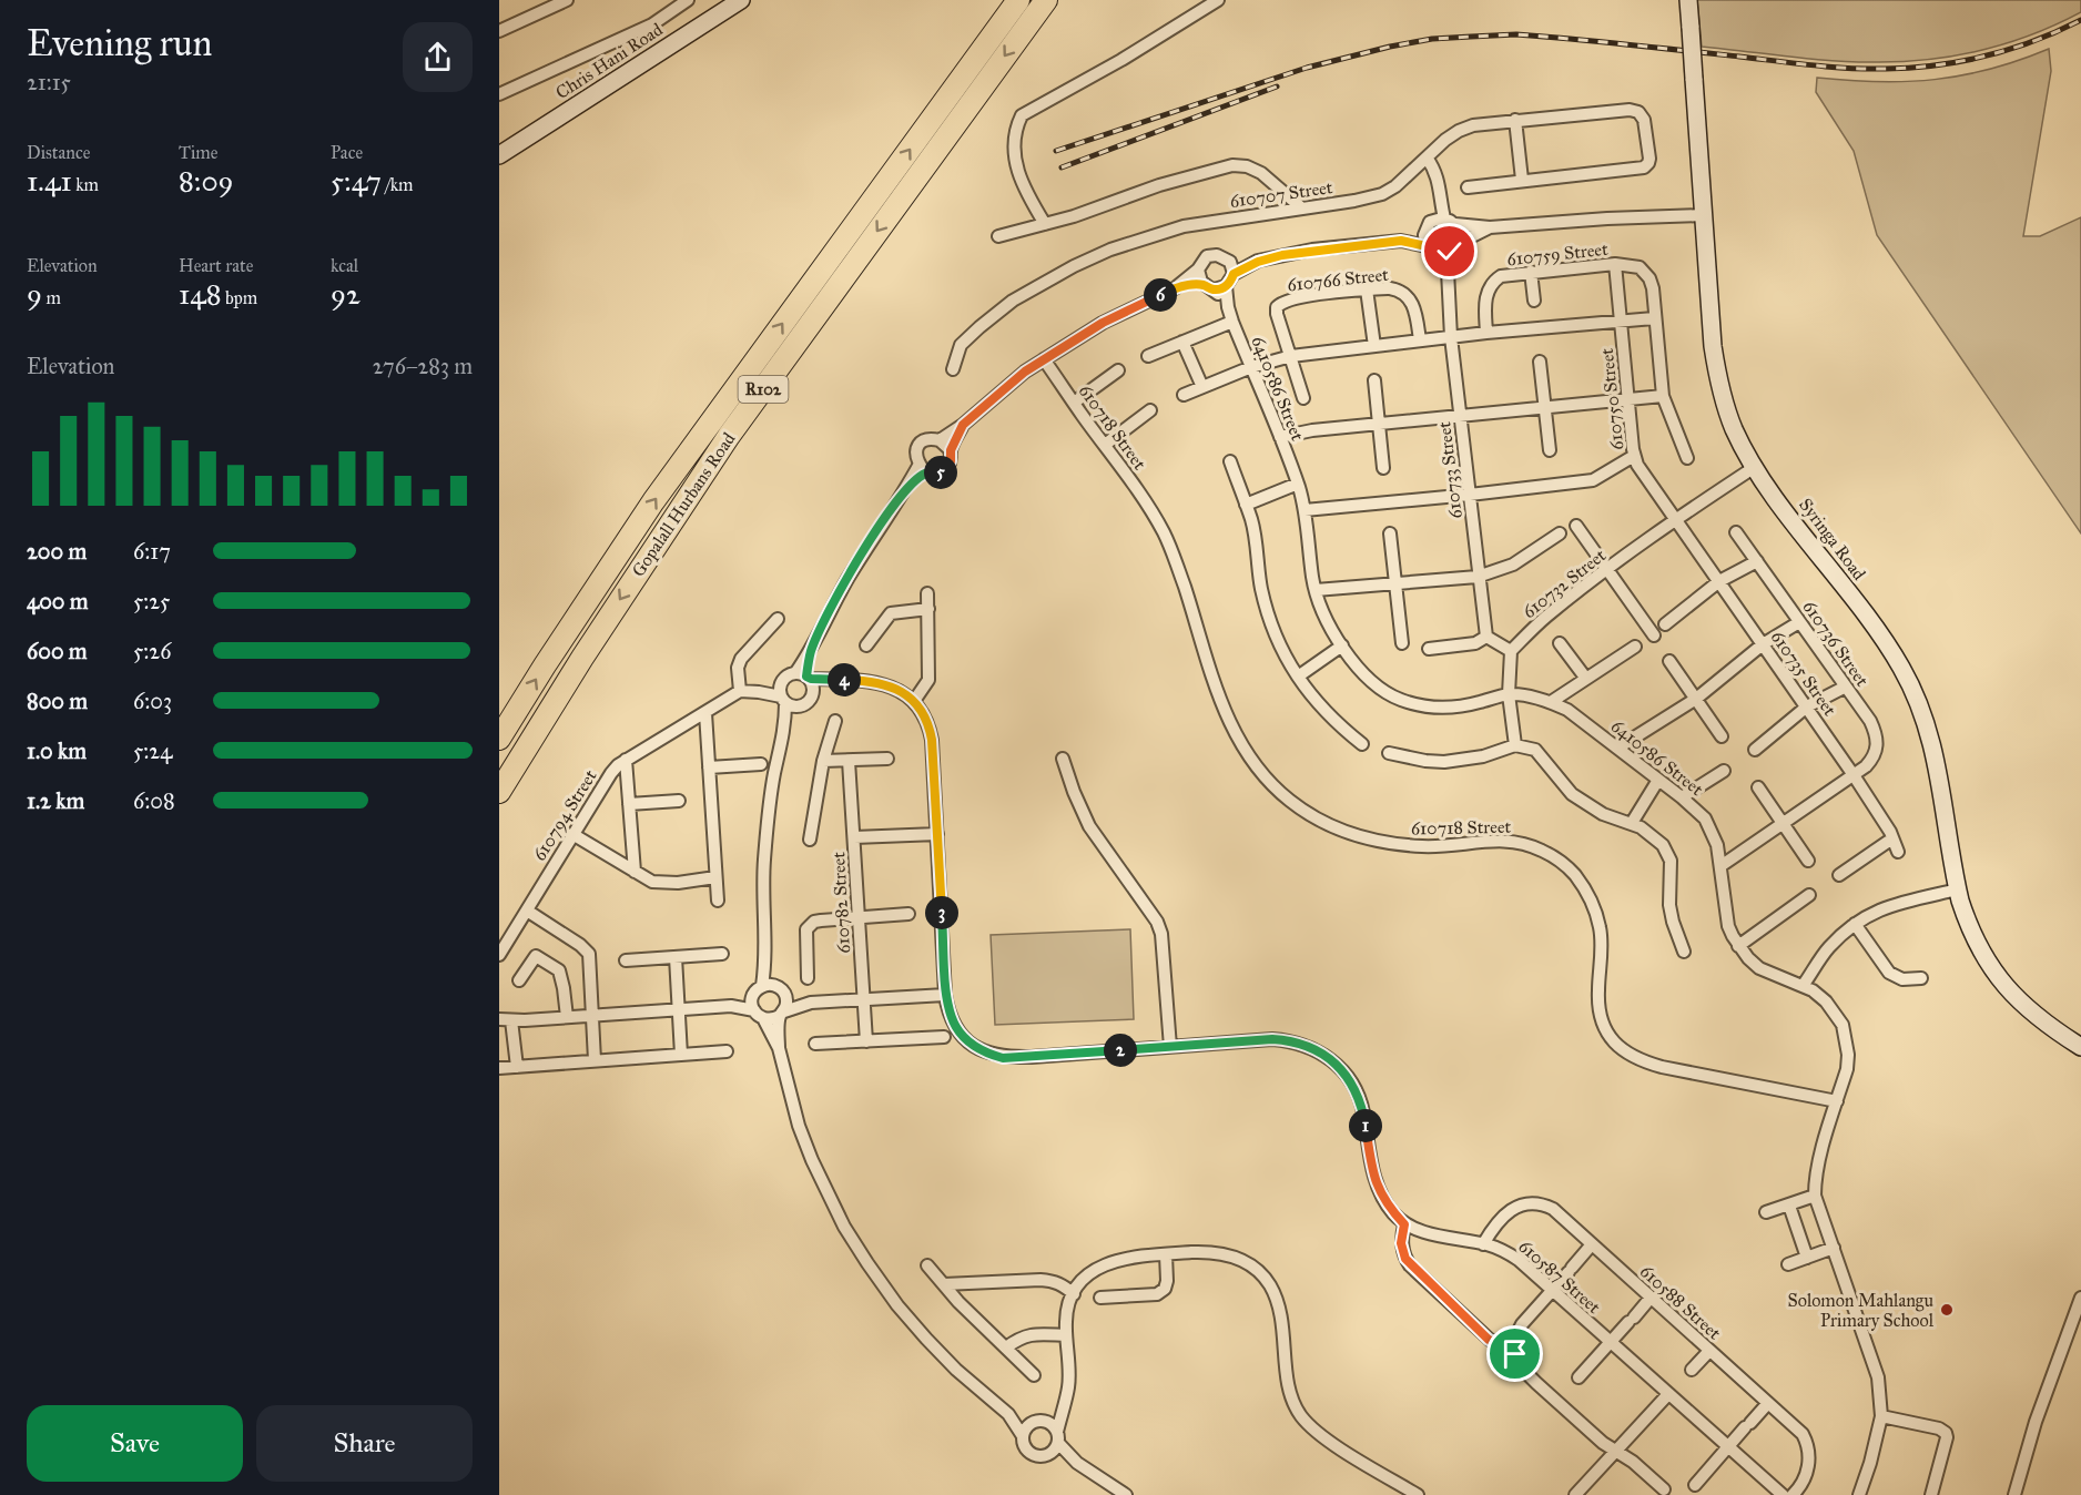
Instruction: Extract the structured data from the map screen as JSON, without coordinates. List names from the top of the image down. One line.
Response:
{"streets":{"highway":["R102","Gopalall Hurbans Road"],"street":["Chris Hani Road","610707 Street","610759 Street","610766 Street","6410586 Street","610750 Street","610718 Street","610733 Street","Syringa Road","610732 Street","610736 Street","610735 Street","610794 Street","610782 Street","610587 Street","610588 Street"]},"crossings":[["610759 Street","610750 Street"],["6410586 Street","610718 Street"],["610750 Street","610732 Street"],["610750 Street","610735 Street"],["Syringa Road","610732 Street"],["610732 Street","610735 Street"],["610736 Street","610735 Street"],["610587 Street","610588 Street"]],"places":["Solomon Mahlangu Primary School"],"page":{"heading":["Evening run","21:15"],"stats":[["Distance","1.41 km"],["Time","8:09"],["Pace","5:47 /km"],["Elevation","9 m"],["Heart rate","148 bpm"],["kcal","92"]],"pins":["6","5","4","3","2","1"],"chart":["Elevation","276–283 m"],"list":[{"name":"200 m","note":"6:17"},{"name":"400 m","note":"5:25"},{"name":"600 m","note":"5:26"},{"name":"800 m","note":"6:03"},{"name":"1.0 km","note":"5:24"},{"name":"1.2 km","note":"6:08"}],"buttons":["Save","Share"]}}
